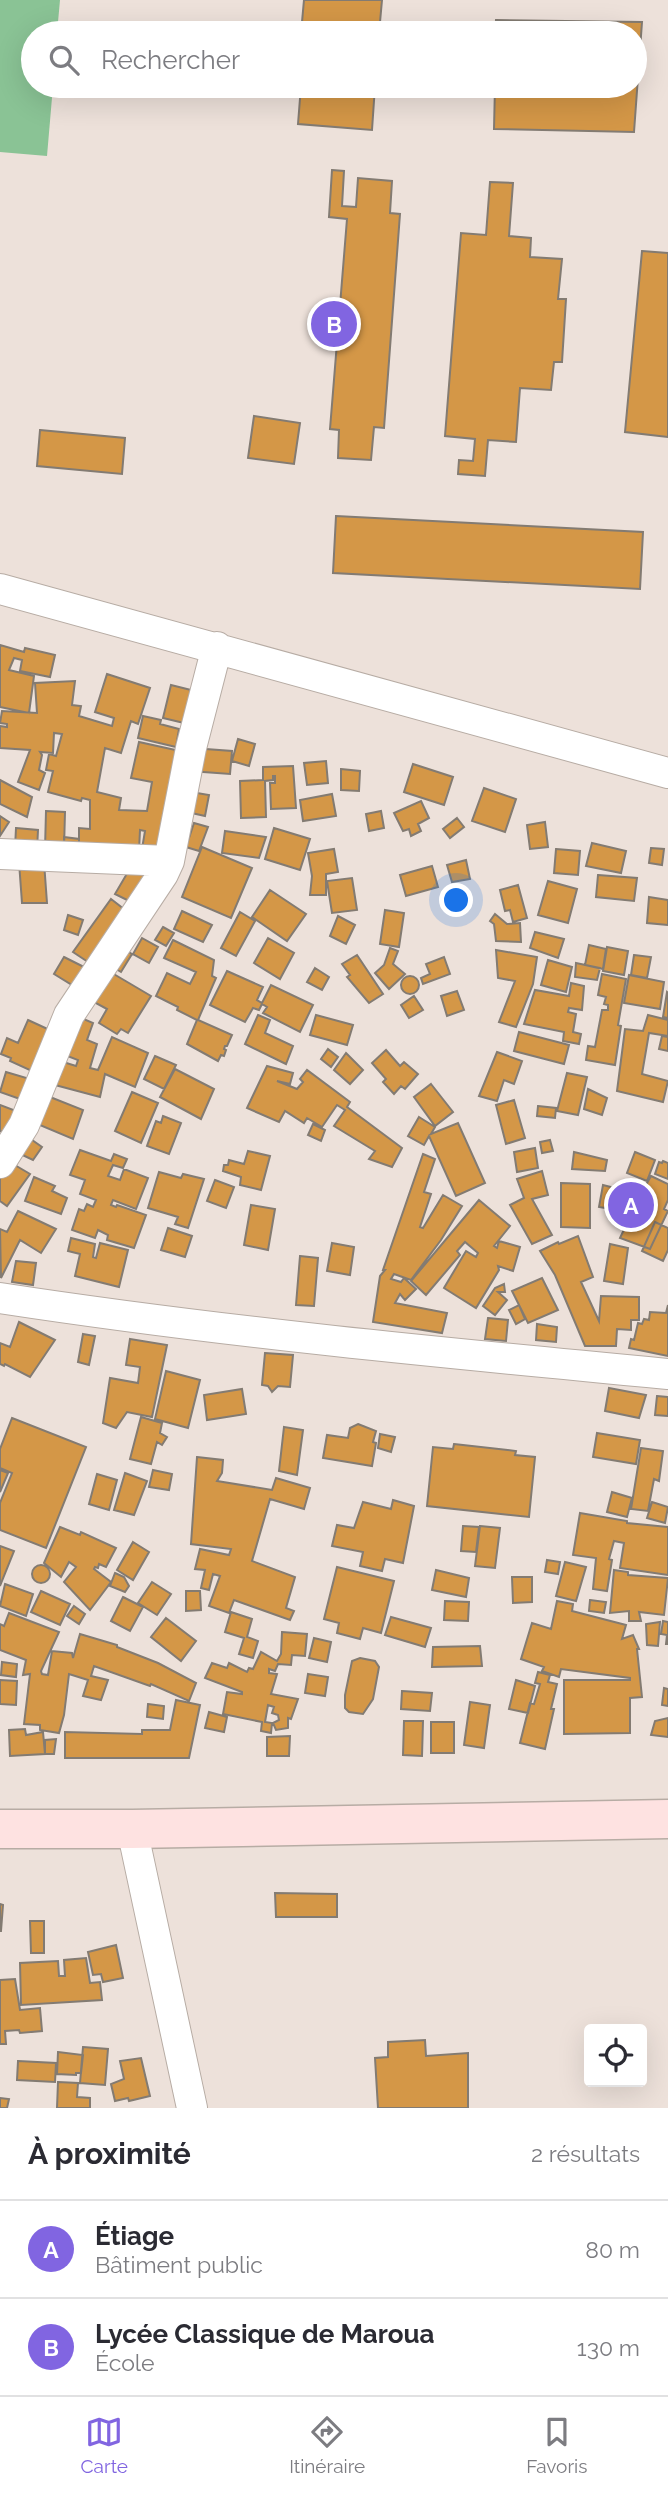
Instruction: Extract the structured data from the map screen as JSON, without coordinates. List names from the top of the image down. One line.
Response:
{"page":{"search":"Rechercher","pins":["B","A"],"heading":["À proximité","2 résultats"],"list":[{"mark":"A","name":"Étiage","note":"Bâtiment public","value":"80 m"},{"mark":"B","name":"Lycée Classique de Maroua","note":"École","value":"130 m"}],"nav":["Carte","Itinéraire","Favoris"]}}
